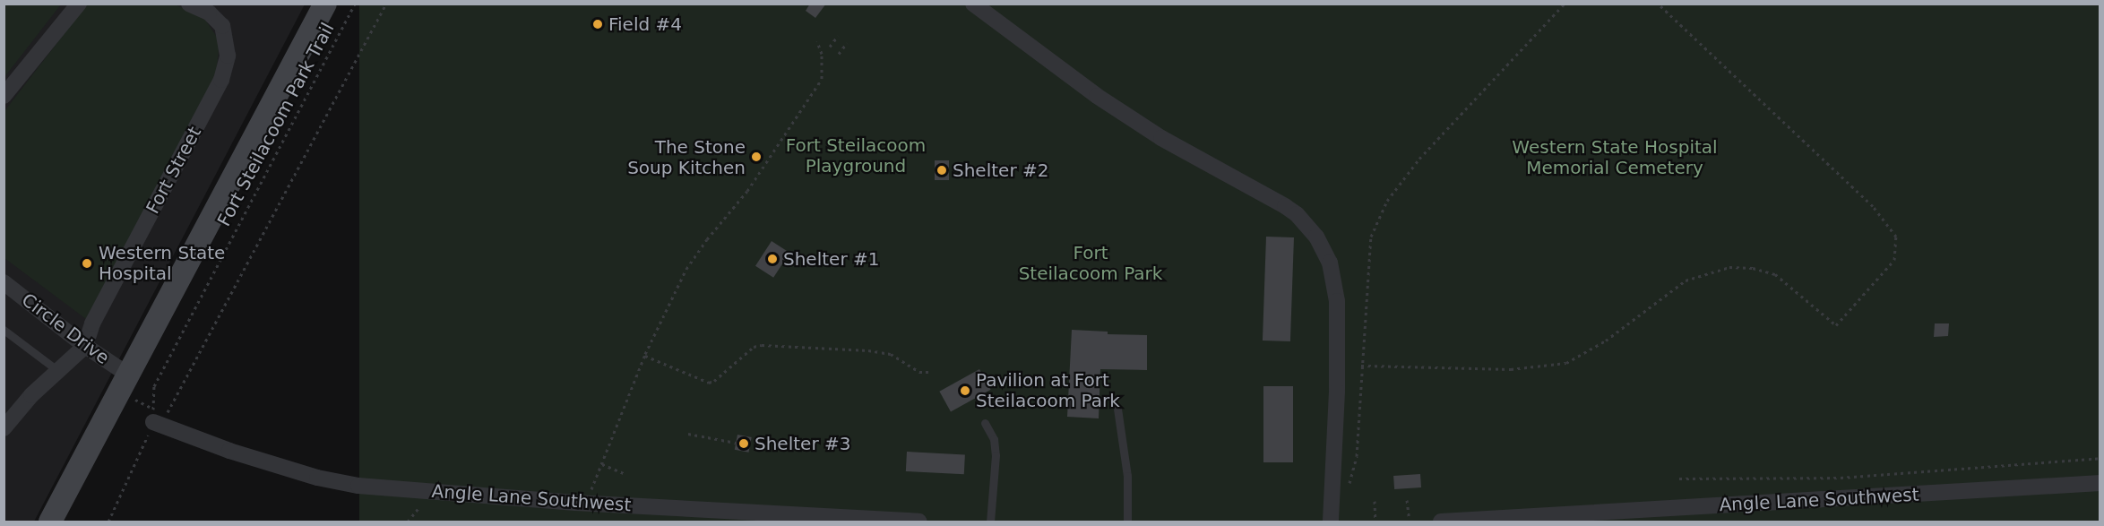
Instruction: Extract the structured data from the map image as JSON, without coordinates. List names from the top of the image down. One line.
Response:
{"streets":{"street":["Fort Street","Circle Drive","Angle Lane Southwest"],"path":["Fort Steilacoom Park Trail"]},"crossings":[["Fort Steilacoom Park Trail","Angle Lane Southwest"],["Fort Street","Circle Drive"]],"parks":["Fort Steilacoom Playground","Western State Hospital Memorial Cemetery","Fort Steilacoom Park"],"places":["Field #4","The Stone Soup Kitchen","Shelter #2","Shelter #1","Western State Hospital","Pavilion at Fort Steilacoom Park","Shelter #3"]}
